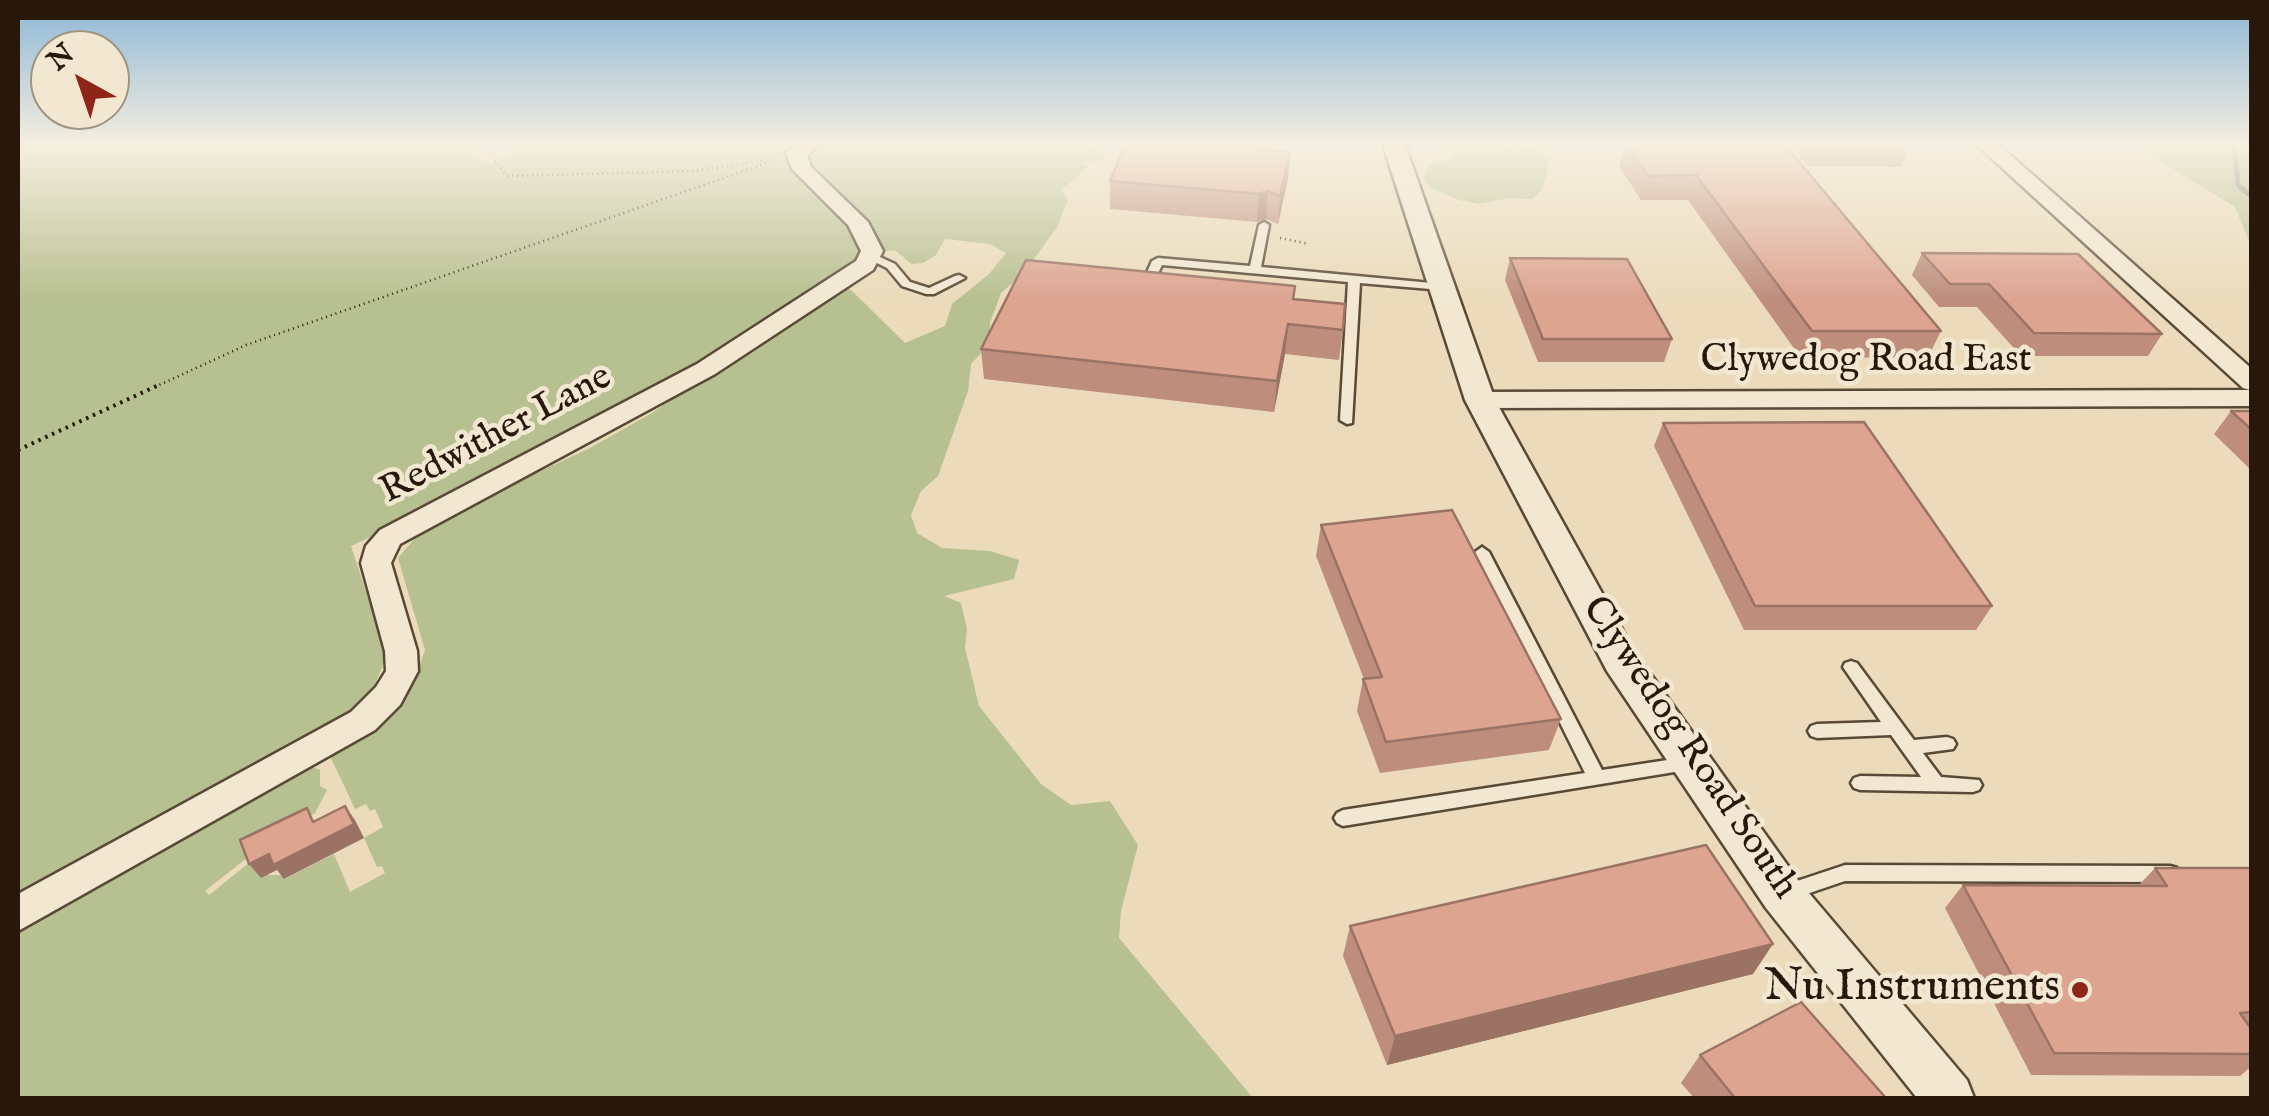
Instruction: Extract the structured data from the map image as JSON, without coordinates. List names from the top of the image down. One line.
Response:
{"streets":{"street":["Clywedog Road East","Redwither Lane","Clywedog Road South"]},"crossings":[["Clywedog Road East","Clywedog Road South"]],"places":["Nu Instruments"],"north":"top left"}
